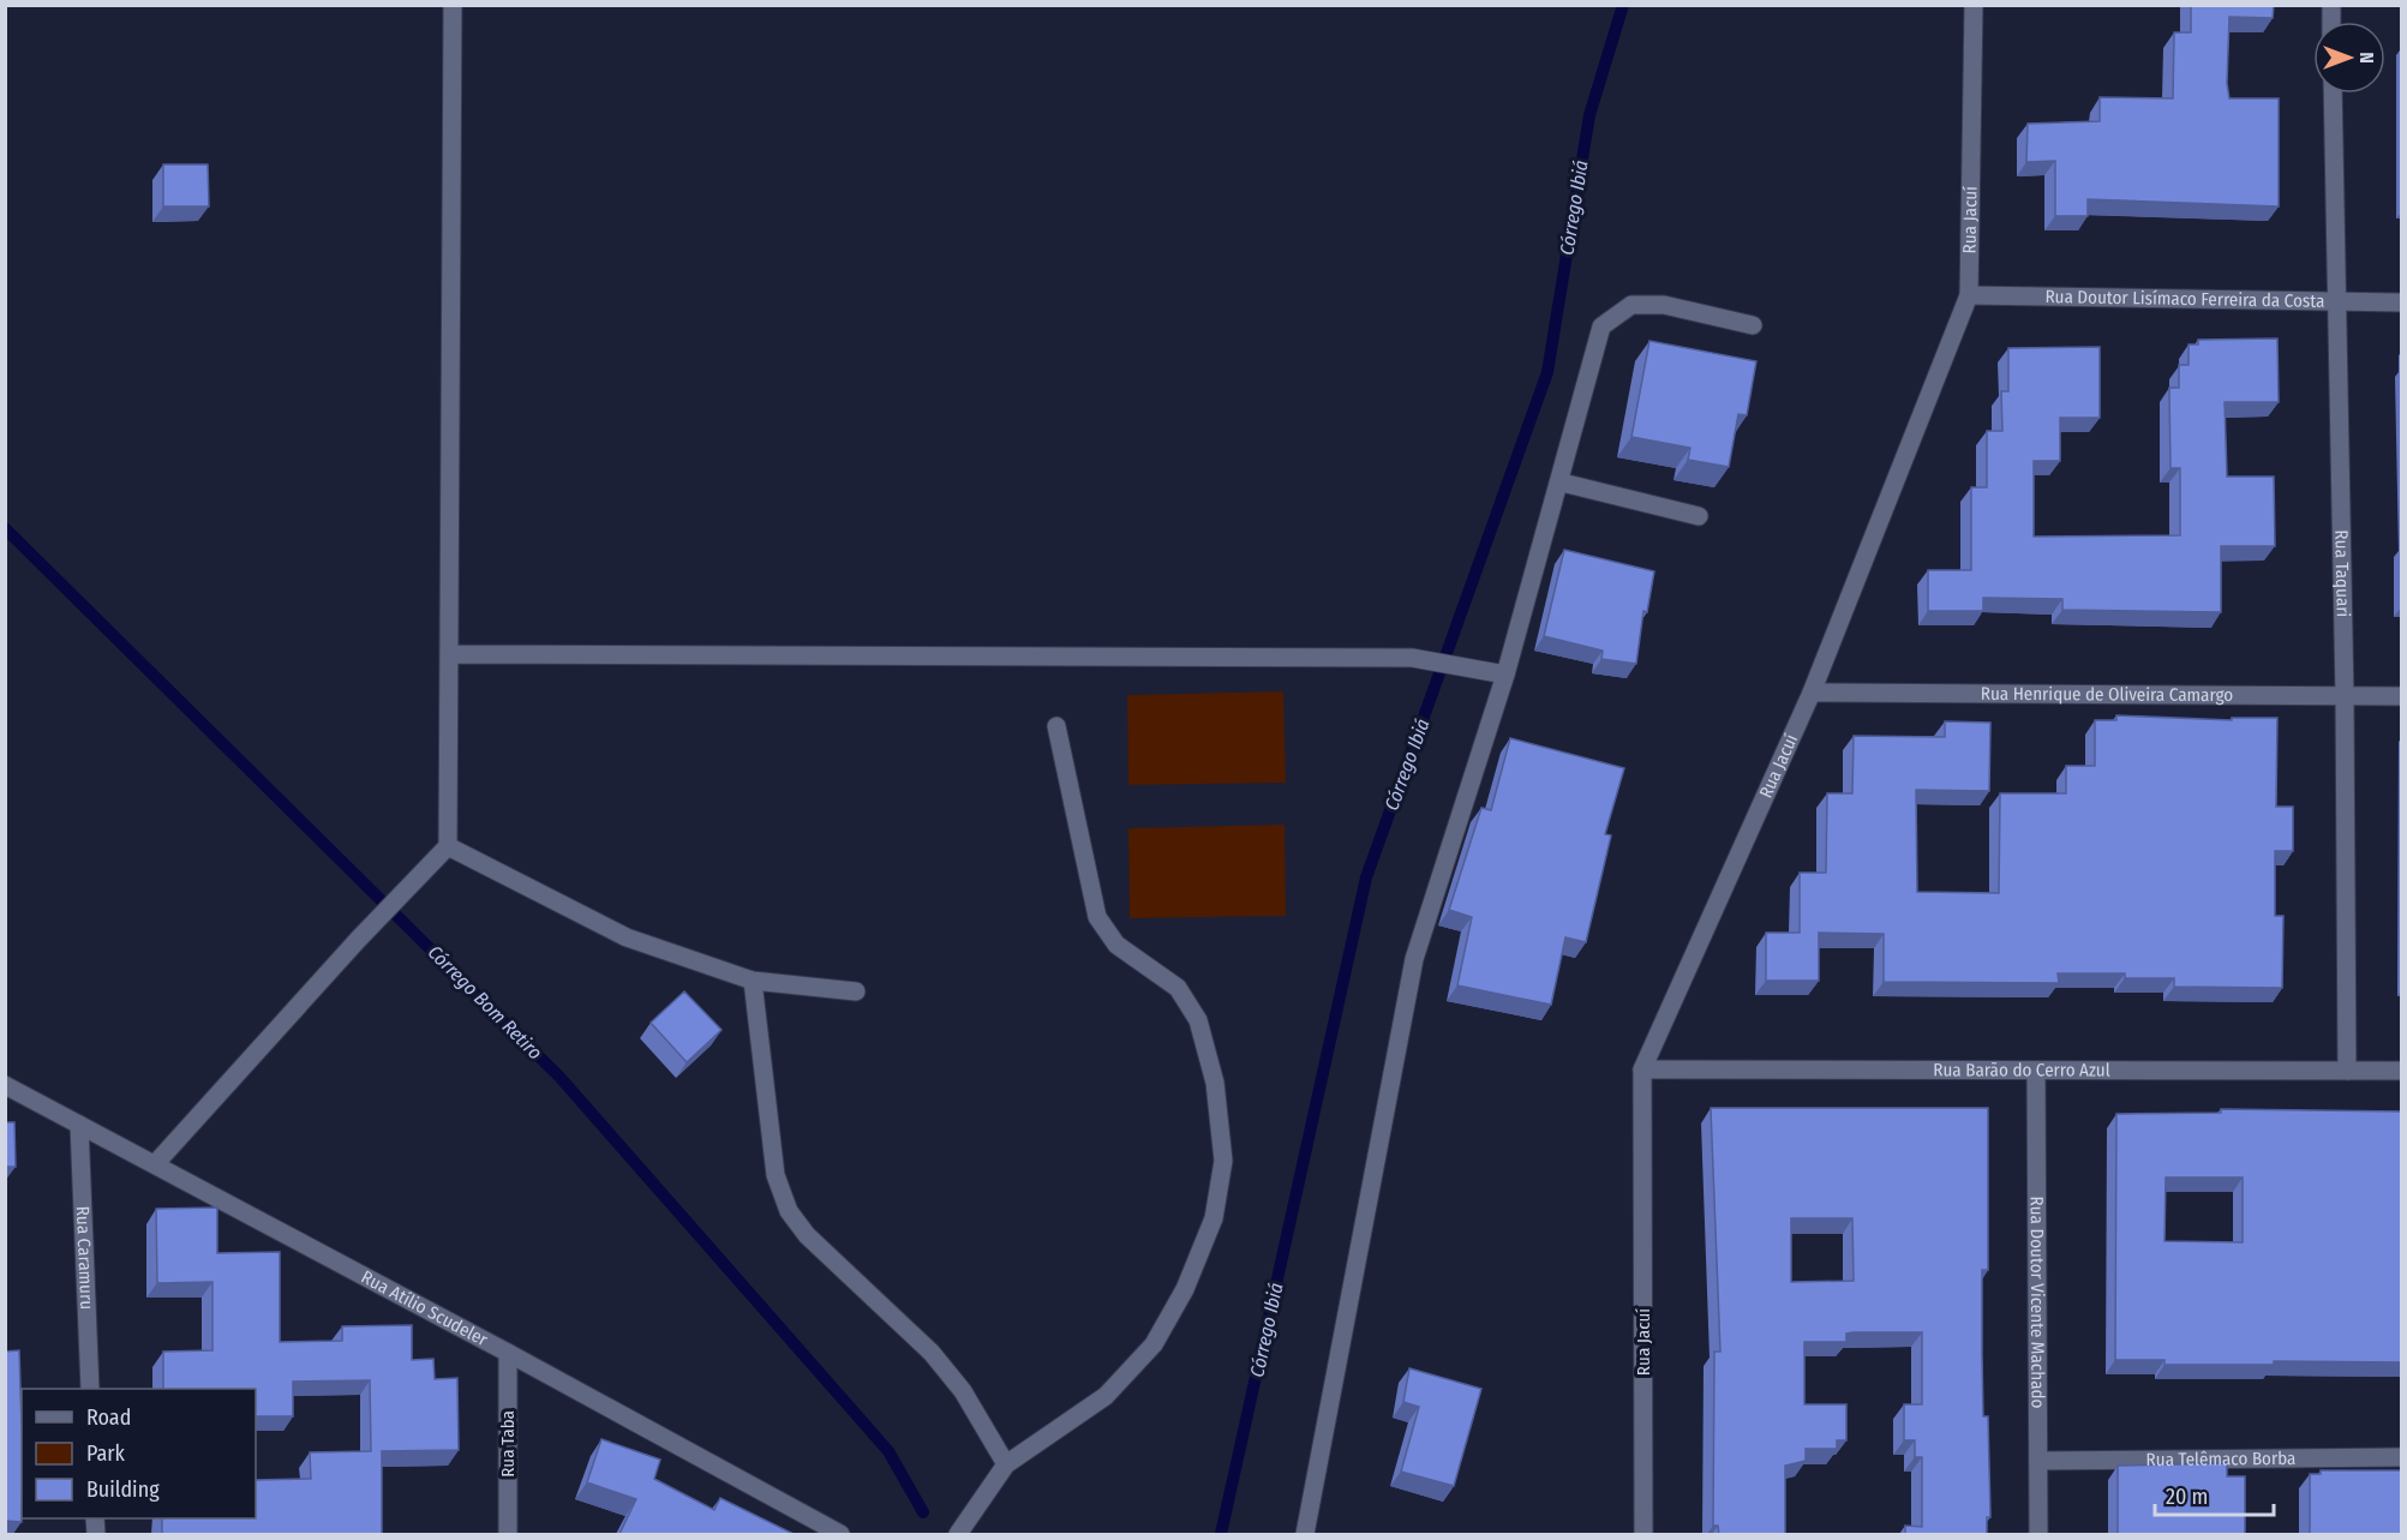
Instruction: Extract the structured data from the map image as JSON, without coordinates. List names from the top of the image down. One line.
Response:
{"streets":{"street":["Rua Jacuí","Rua Doutor Lisímaco Ferreira da Costa","Rua Taquari","Rua Henrique de Oliveira Camargo","Rua Barão do Cerro Azul","Rua Caramuru","Rua Doutor Vicente Machado","Rua Atílio Scudeler","Rua Taba","Rua Telêmaco Borba"]},"crossings":[["Rua Jacuí","Rua Doutor Lisímaco Ferreira da Costa"],["Rua Jacuí","Rua Henrique de Oliveira Camargo"],["Rua Jacuí","Rua Barão do Cerro Azul"],["Rua Doutor Lisímaco Ferreira da Costa","Rua Taquari"],["Rua Taquari","Rua Henrique de Oliveira Camargo"],["Rua Taquari","Rua Barão do Cerro Azul"],["Rua Barão do Cerro Azul","Rua Doutor Vicente Machado"],["Rua Caramuru","Rua Atílio Scudeler"],["Rua Doutor Vicente Machado","Rua Telêmaco Borba"],["Rua Atílio Scudeler","Rua Taba"]],"water":["Córrego Ibiá","Córrego Bom Retiro"],"legend":["Road","Park","Building"],"scale_bar":"20 m","north":"right"}
